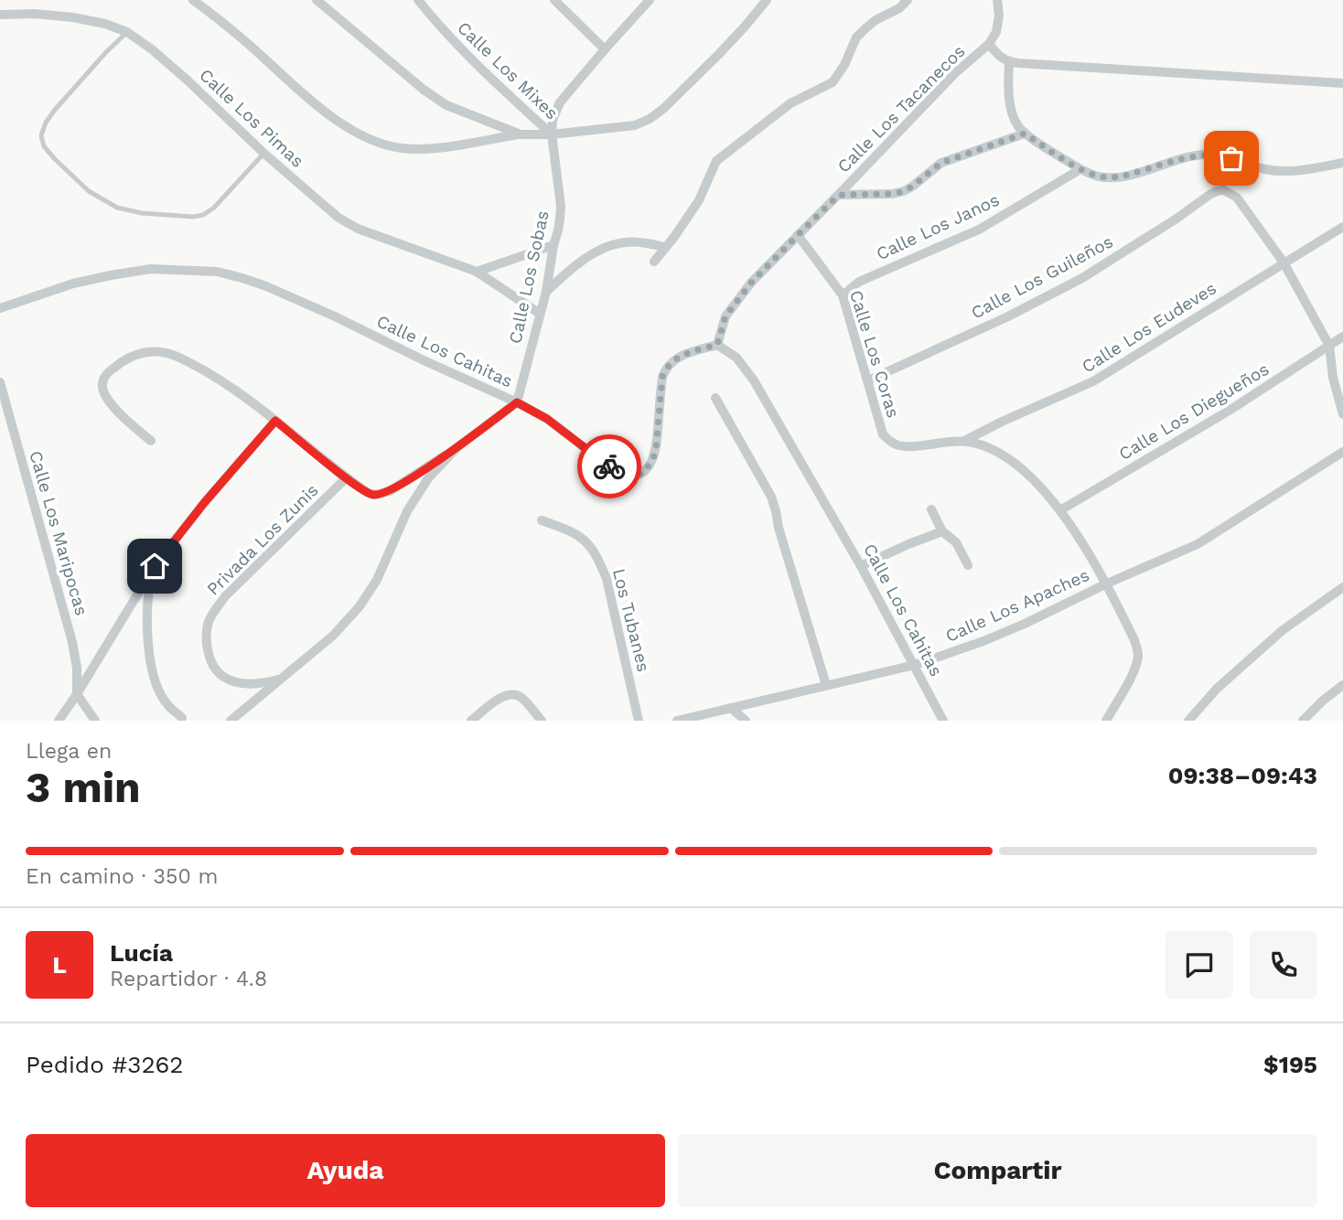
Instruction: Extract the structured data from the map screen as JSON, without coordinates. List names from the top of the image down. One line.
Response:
{"streets":{"street":["Calle Los Mixes","Calle Los Tacanecos","Calle Los Pimas","Calle Los Janos","Calle Los Sobas","Calle Los Guileños","Calle Los Eudeves","Calle Los Cahitas","Calle Los Coras","Calle Los Diegueños","Calle Los Maripocas","Privada Los Zunis","Calle Los Apaches","Los Tubanes"]},"crossings":[["Calle Los Mixes","Calle Los Sobas"],["Calle Los Tacanecos","Calle Los Cahitas"],["Calle Los Tacanecos","Calle Los Coras"],["Calle Los Pimas","Calle Los Sobas"],["Calle Los Janos","Calle Los Coras"],["Calle Los Sobas","Calle Los Cahitas"],["Calle Los Guileños","Calle Los Eudeves"],["Calle Los Guileños","Calle Los Coras"],["Calle Los Eudeves","Calle Los Coras"],["Calle Los Cahitas","Calle Los Apaches"],["Calle Los Coras","Calle Los Diegueños"],["Calle Los Coras","Calle Los Apaches"]],"page":{"heading":["3 min","Llega en","09:38–09:43"],"panel":["Lucía","Repartidor · 4.8","Pedido #3262","$195"],"bar":"En camino · 350 m","round":"L","buttons":["Ayuda","Compartir"]}}
